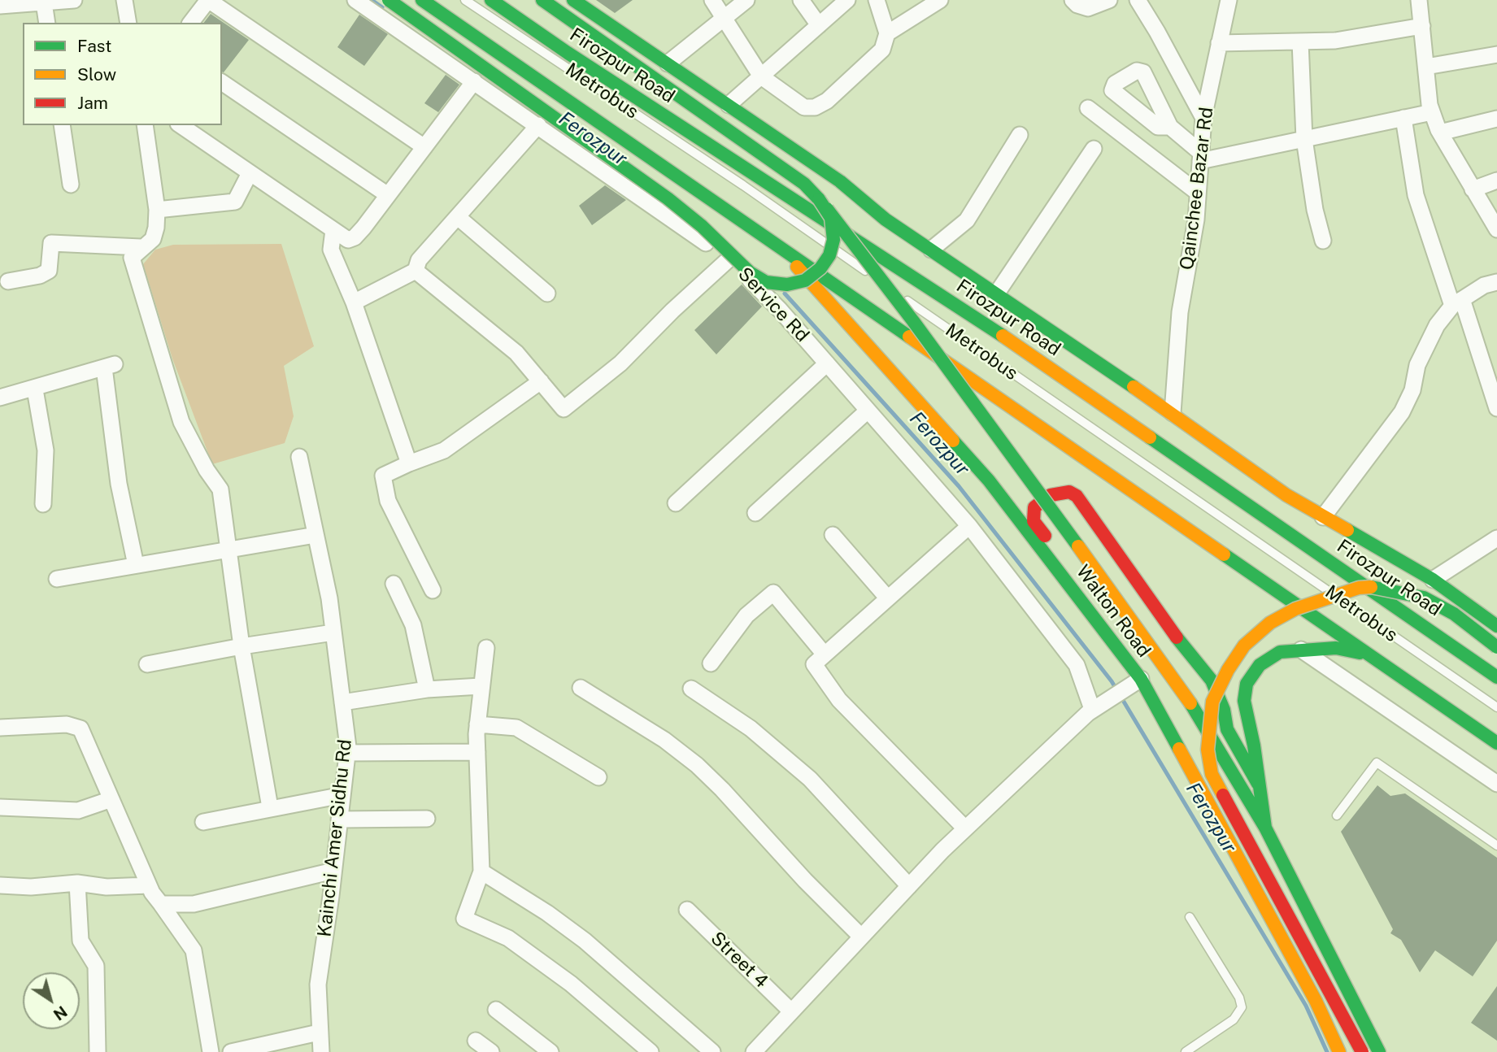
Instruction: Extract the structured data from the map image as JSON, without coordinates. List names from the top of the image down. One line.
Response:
{"streets":{"main road":["Firozpur Road","Walton Road"],"street":["Qainchee Bazar Rd","Service Rd","Kainchi Amer Sidhu Rd","Street 4"],"lane":["Metrobus"]},"water":["Ferozpur"],"legend":["Fast","Slow","Jam"],"north":"bottom right"}
